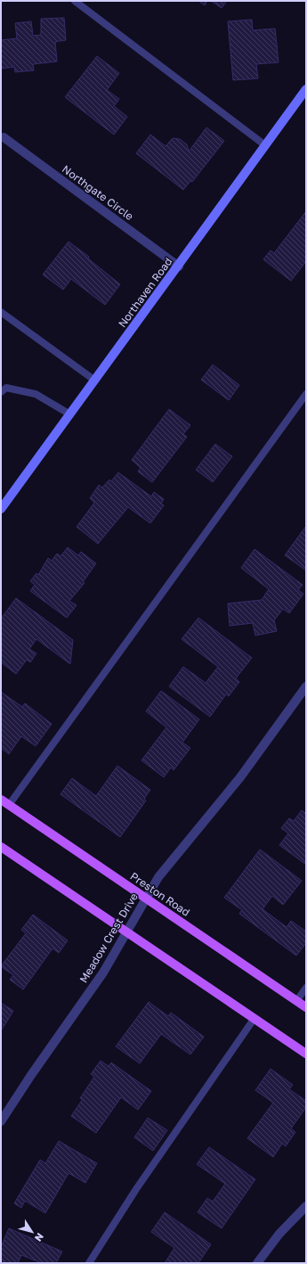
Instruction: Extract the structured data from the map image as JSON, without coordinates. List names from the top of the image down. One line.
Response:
{"streets":{"main road":["Preston Road"],"street":["Northgate Circle","Northaven Road","Meadow Crest Drive"]},"crossings":[["Northgate Circle","Northaven Road"],["Preston Road","Meadow Crest Drive"]],"north":"bottom right"}
